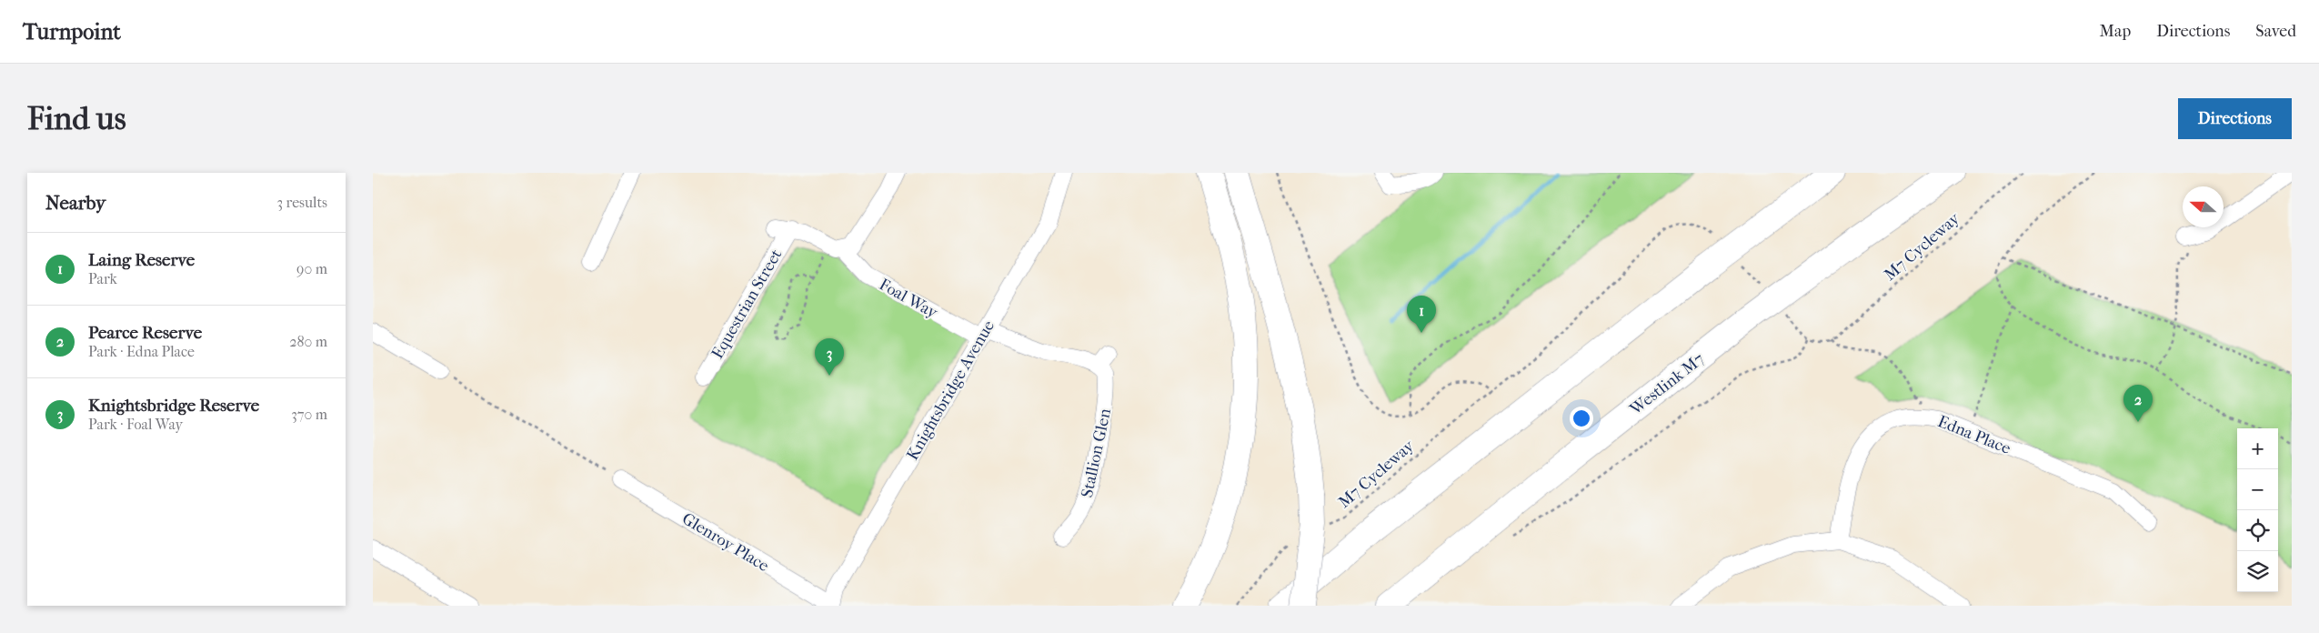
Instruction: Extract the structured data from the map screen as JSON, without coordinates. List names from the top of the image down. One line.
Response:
{"streets":{"highway":["Westlink M7"],"street":["Foal Way","Equestrian Street","Knightsbridge Avenue","Edna Place","Stallion Glen","Glenroy Place"],"path":["M7 Cycleway"]},"crossings":[["Foal Way","Equestrian Street"],["Foal Way","Knightsbridge Avenue"],["Foal Way","Stallion Glen"],["Knightsbridge Avenue","Stallion Glen"],["Knightsbridge Avenue","Glenroy Place"]],"north":"left","page":{"header":"Turnpoint","nav":["Map","Directions","Saved"],"buttons":"Directions","title":"Find us","heading":["Nearby","3 results"],"list":[{"mark":"1","name":"Laing Reserve","note":"Park","value":"90 m"},{"mark":"2","name":"Pearce Reserve","note":"Park · Edna Place","value":"280 m"},{"mark":"3","name":"Knightsbridge Reserve","note":"Park · Foal Way","value":"370 m"}],"pins":["1","3","2"],"map_buttons":["+","−"]}}
